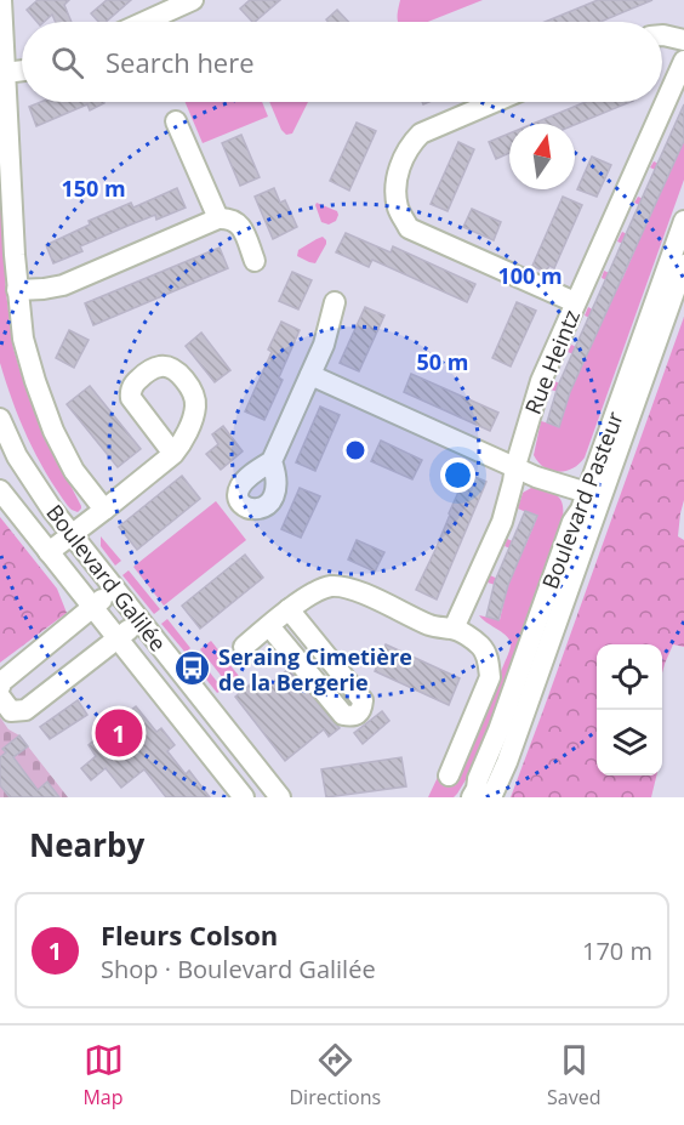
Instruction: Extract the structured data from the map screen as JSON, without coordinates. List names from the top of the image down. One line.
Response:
{"streets":{"street":["Rue Heintz","Boulevard Pasteur","Boulevard Galilée"]},"places":{"bus stop":["Seraing Cimetière de la Bergerie"]},"north":"top","page":{"search":"Search here","pins":"1","heading":"Nearby","list":[{"mark":"1","name":"Fleurs Colson","note":"Shop · Boulevard Galilée","value":"170 m"}],"nav":["Map","Directions","Saved"]},"rings":["150 m","100 m","50 m"]}
